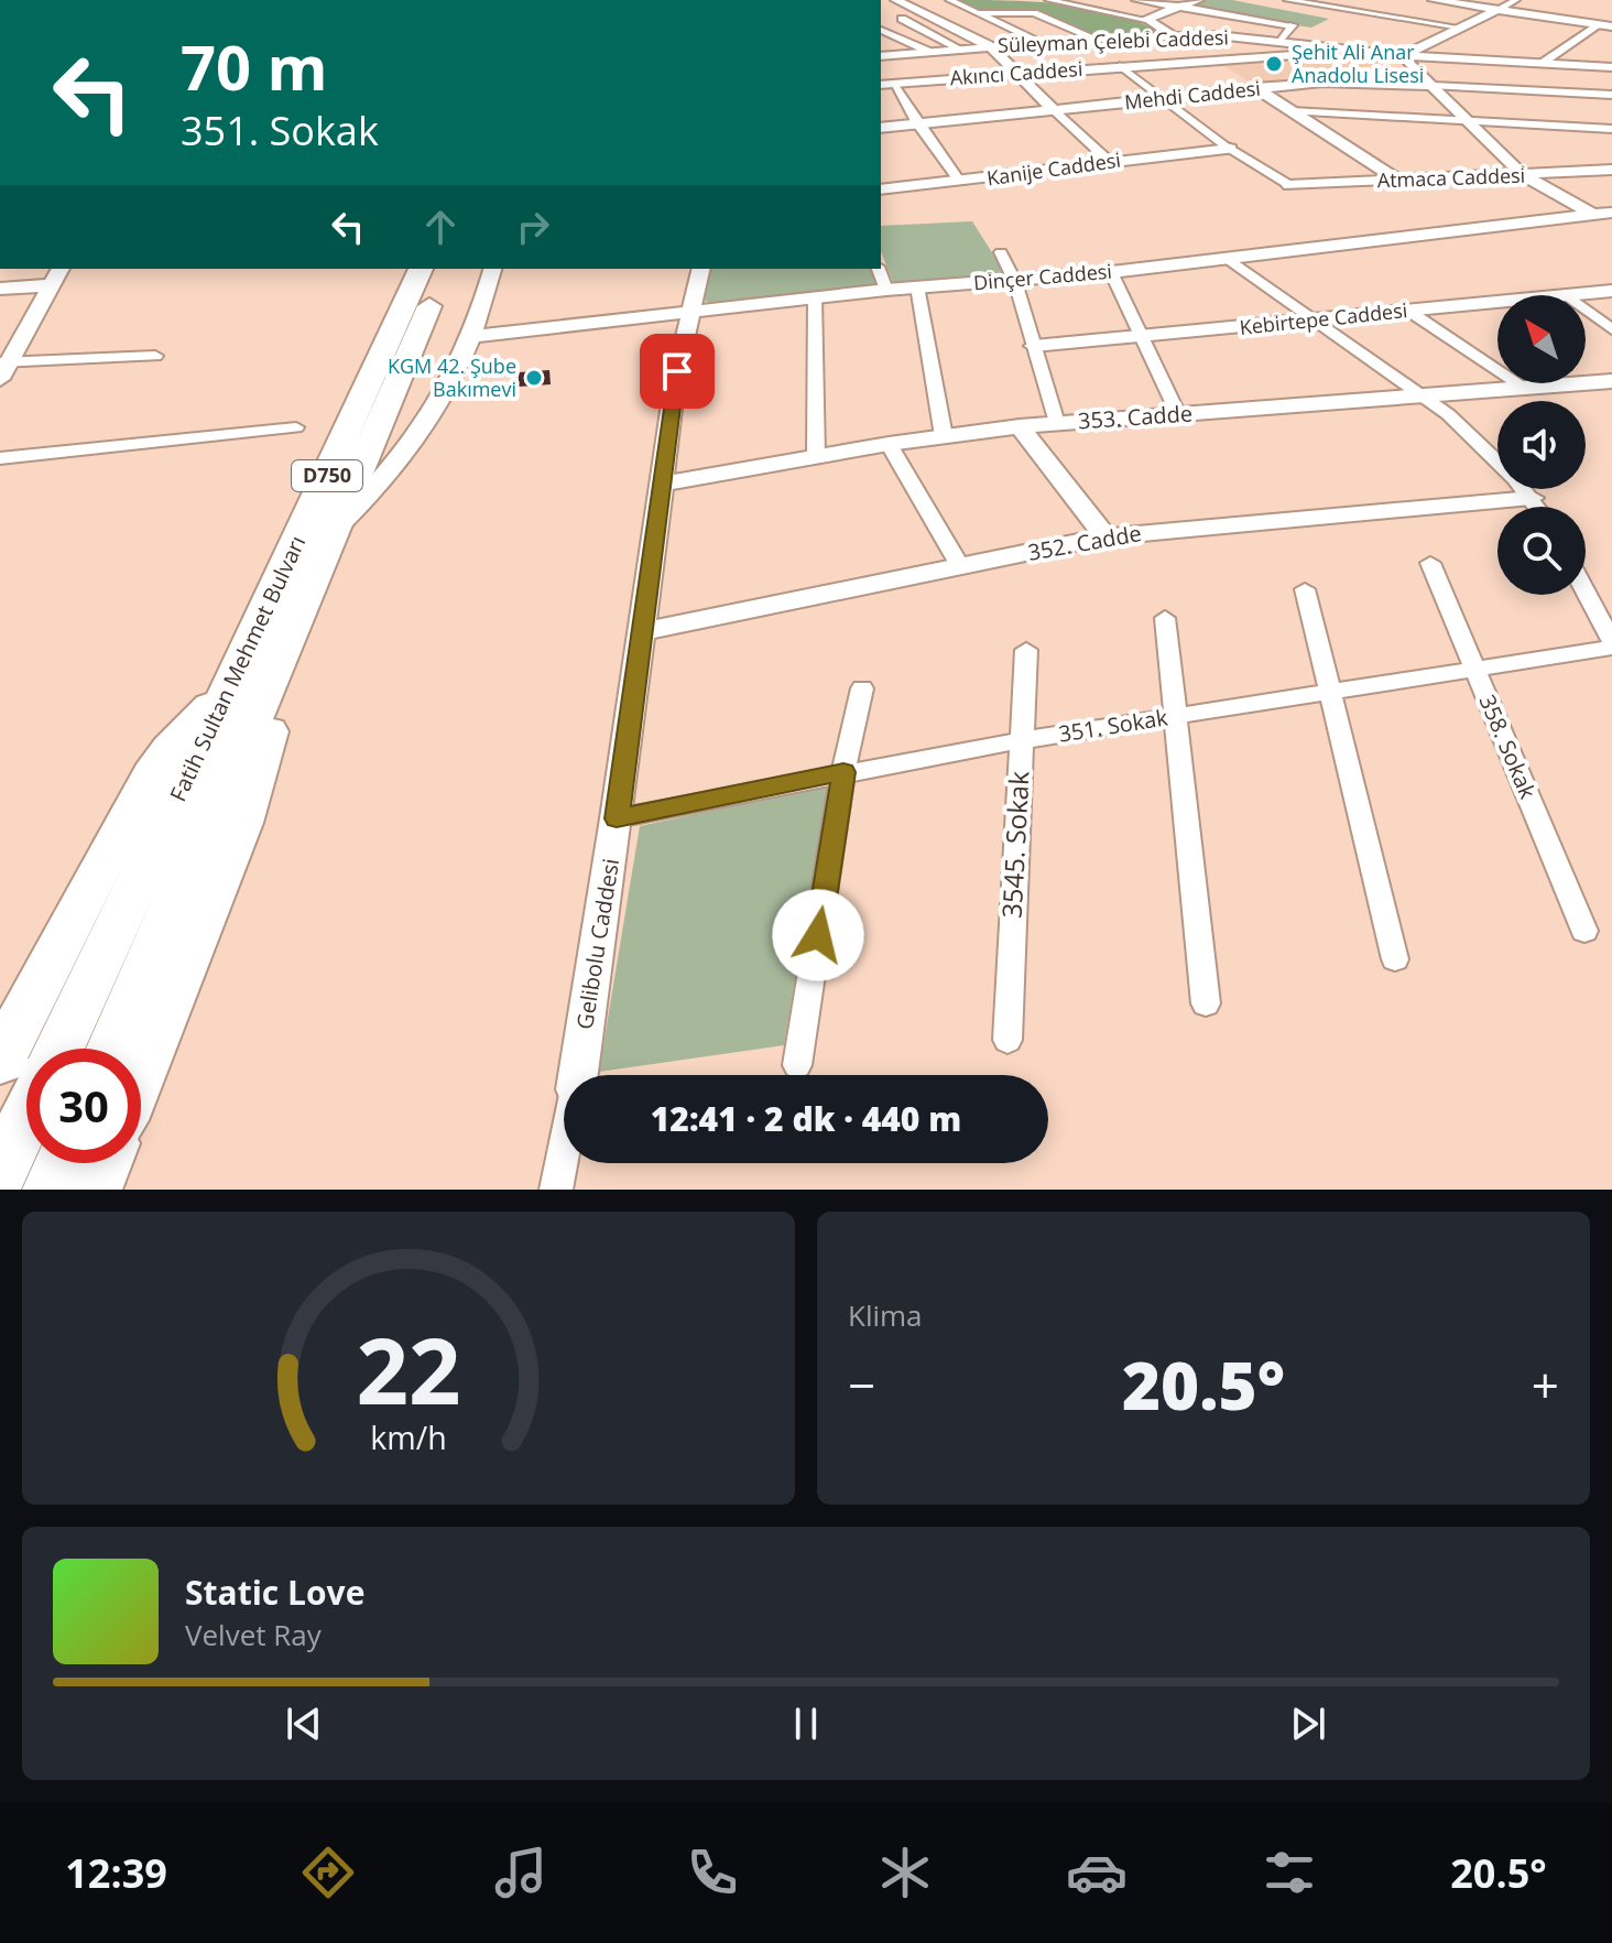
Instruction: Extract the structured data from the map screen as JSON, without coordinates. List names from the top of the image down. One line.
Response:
{"streets":{"highway":["D750","Fatih Sultan Mehmet Bulvarı"],"street":["Süleyman Çelebi Caddesi","Akıncı Caddesi","Mehdi Caddesi","Kanije Caddesi","Atmaca Caddesi","Dinçer Caddesi","Kebirtepe Caddesi","353. Cadde","352. Cadde","351. Sokak","358. Sokak","3545. Sokak","Gelibolu Caddesi"]},"crossings":[["Süleyman Çelebi Caddesi","Akıncı Caddesi"],["Dinçer Caddesi","Gelibolu Caddesi"],["353. Cadde","Gelibolu Caddesi"],["352. Cadde","Gelibolu Caddesi"],["351. Sokak","358. Sokak"],["351. Sokak","3545. Sokak"],["351. Sokak","Gelibolu Caddesi"]],"places":["Şehit Ali Anar Anadolu Lisesi","KGM 42. Şube Bakımevi"],"north":"top left","page":{"turn":["70 m","351. Sokak"],"limit":"30","trip":"12:41 · 2 dk · 440 m","tile":"Klima","heat":["−","20.5°","+"],"song":["Static Love","Velvet Ray"],"tabs":["12:39","20.5°"],"gauge":["22","km/h"]}}
